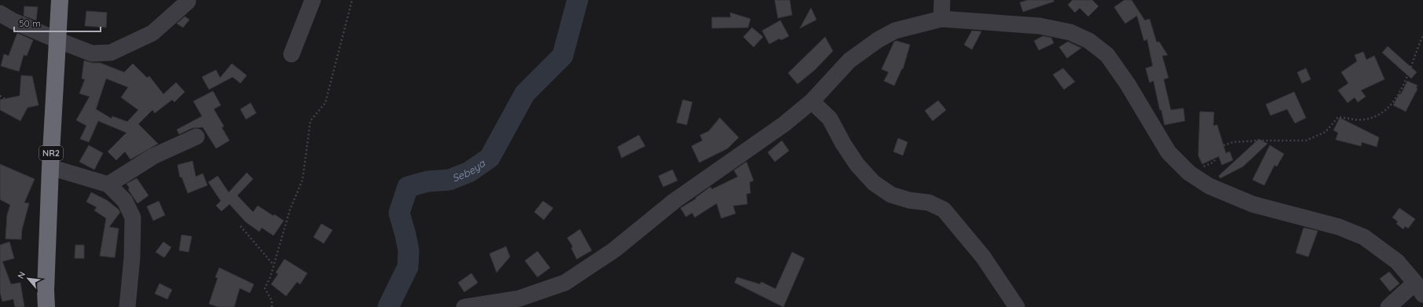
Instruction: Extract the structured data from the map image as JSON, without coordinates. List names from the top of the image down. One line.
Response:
{"streets":{"highway":["NR2"]},"water":["Sebeya"],"scale_bar":"50 m","north":"top left"}
